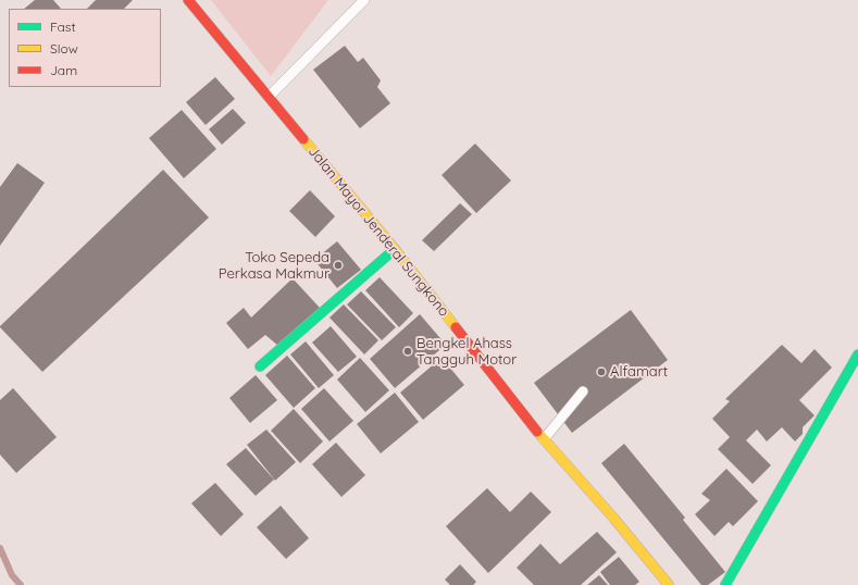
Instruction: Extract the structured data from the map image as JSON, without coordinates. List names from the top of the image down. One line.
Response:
{"streets":{"main road":["Jalan Mayor Jenderal Sungkono"]},"places":["Toko Sepeda Perkasa Makmur","Bengkel Ahass Tangguh Motor","Alfamart"],"legend":["Fast","Slow","Jam"]}
